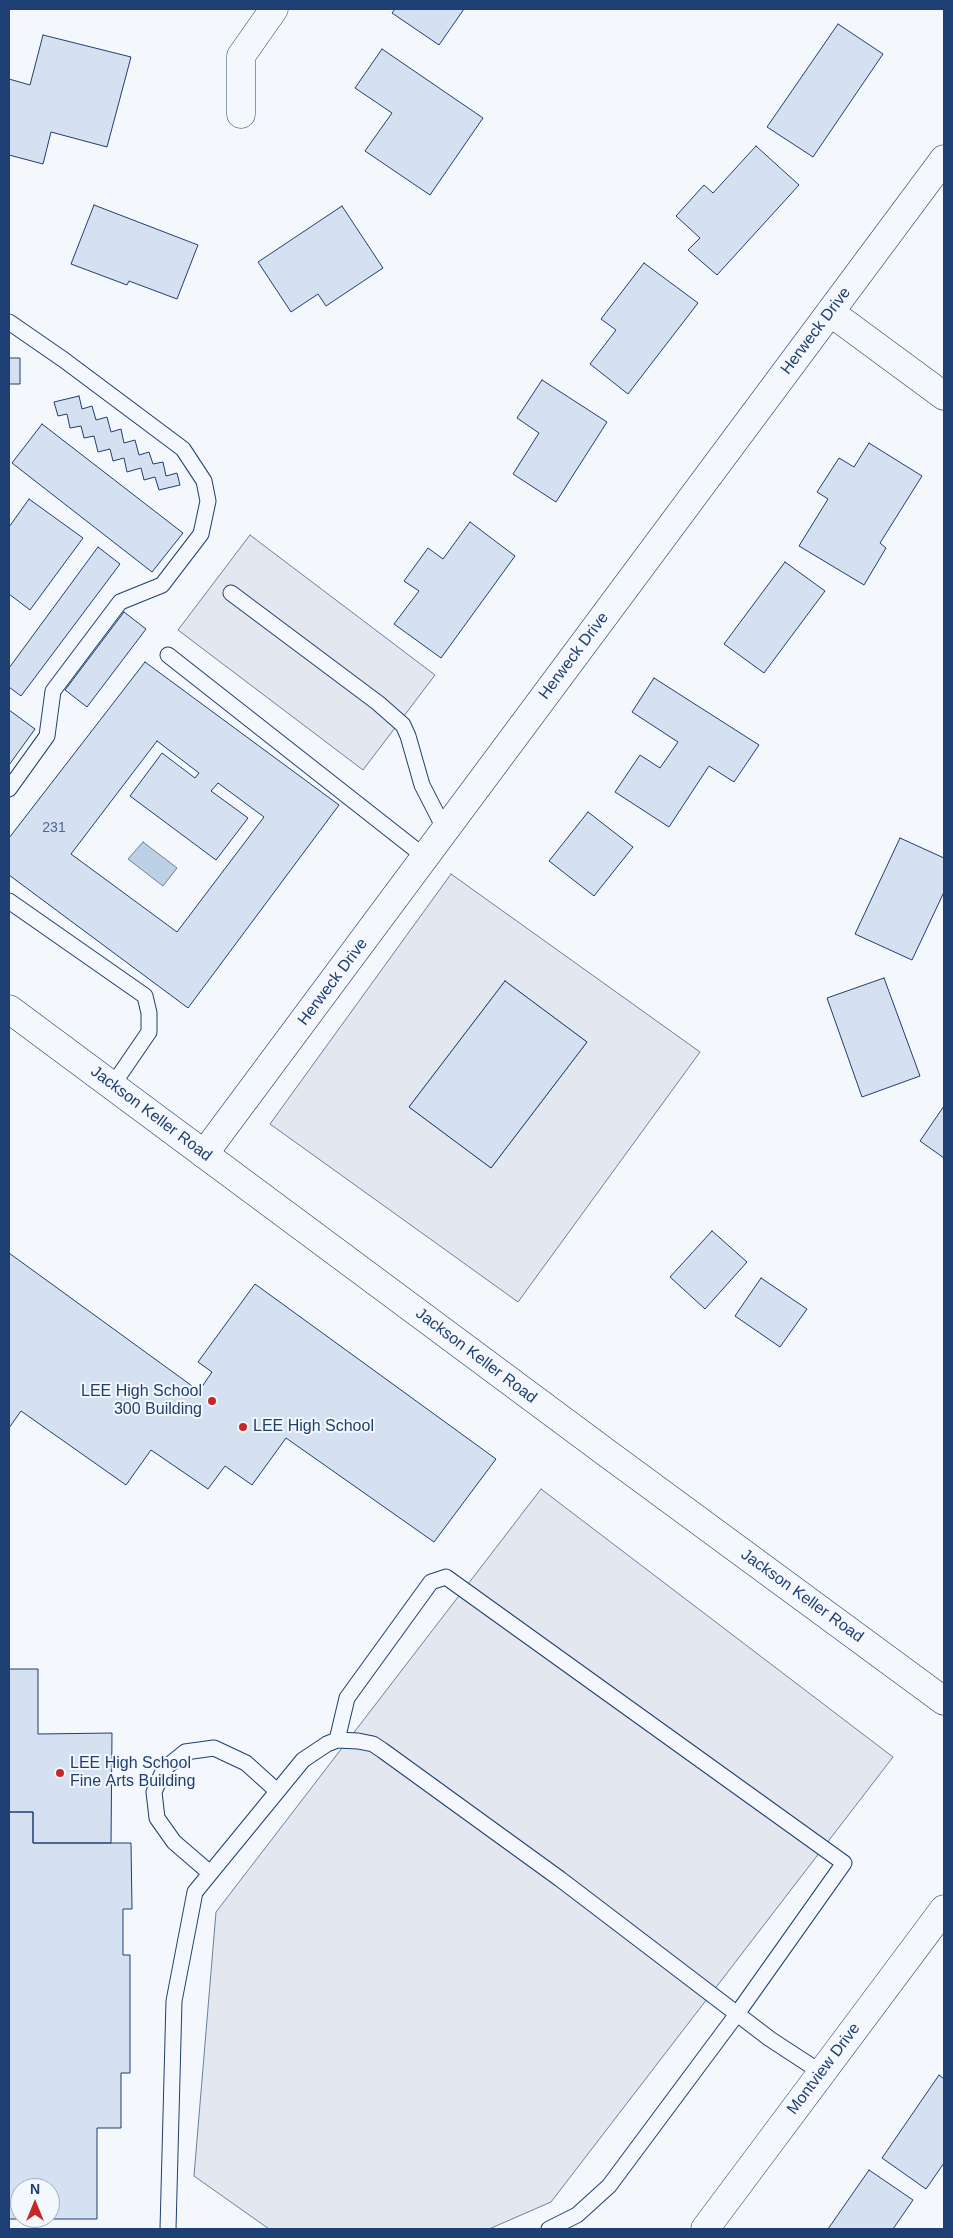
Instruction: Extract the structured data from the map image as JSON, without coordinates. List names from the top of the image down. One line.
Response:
{"streets":{"street":["Herweck Drive","Jackson Keller Road","Montview Drive"]},"crossings":[["Herweck Drive","Jackson Keller Road"]],"places":["LEE High School 300 Building","LEE High School","LEE High School Fine Arts Building"],"house_numbers":["231"],"north":"top"}
